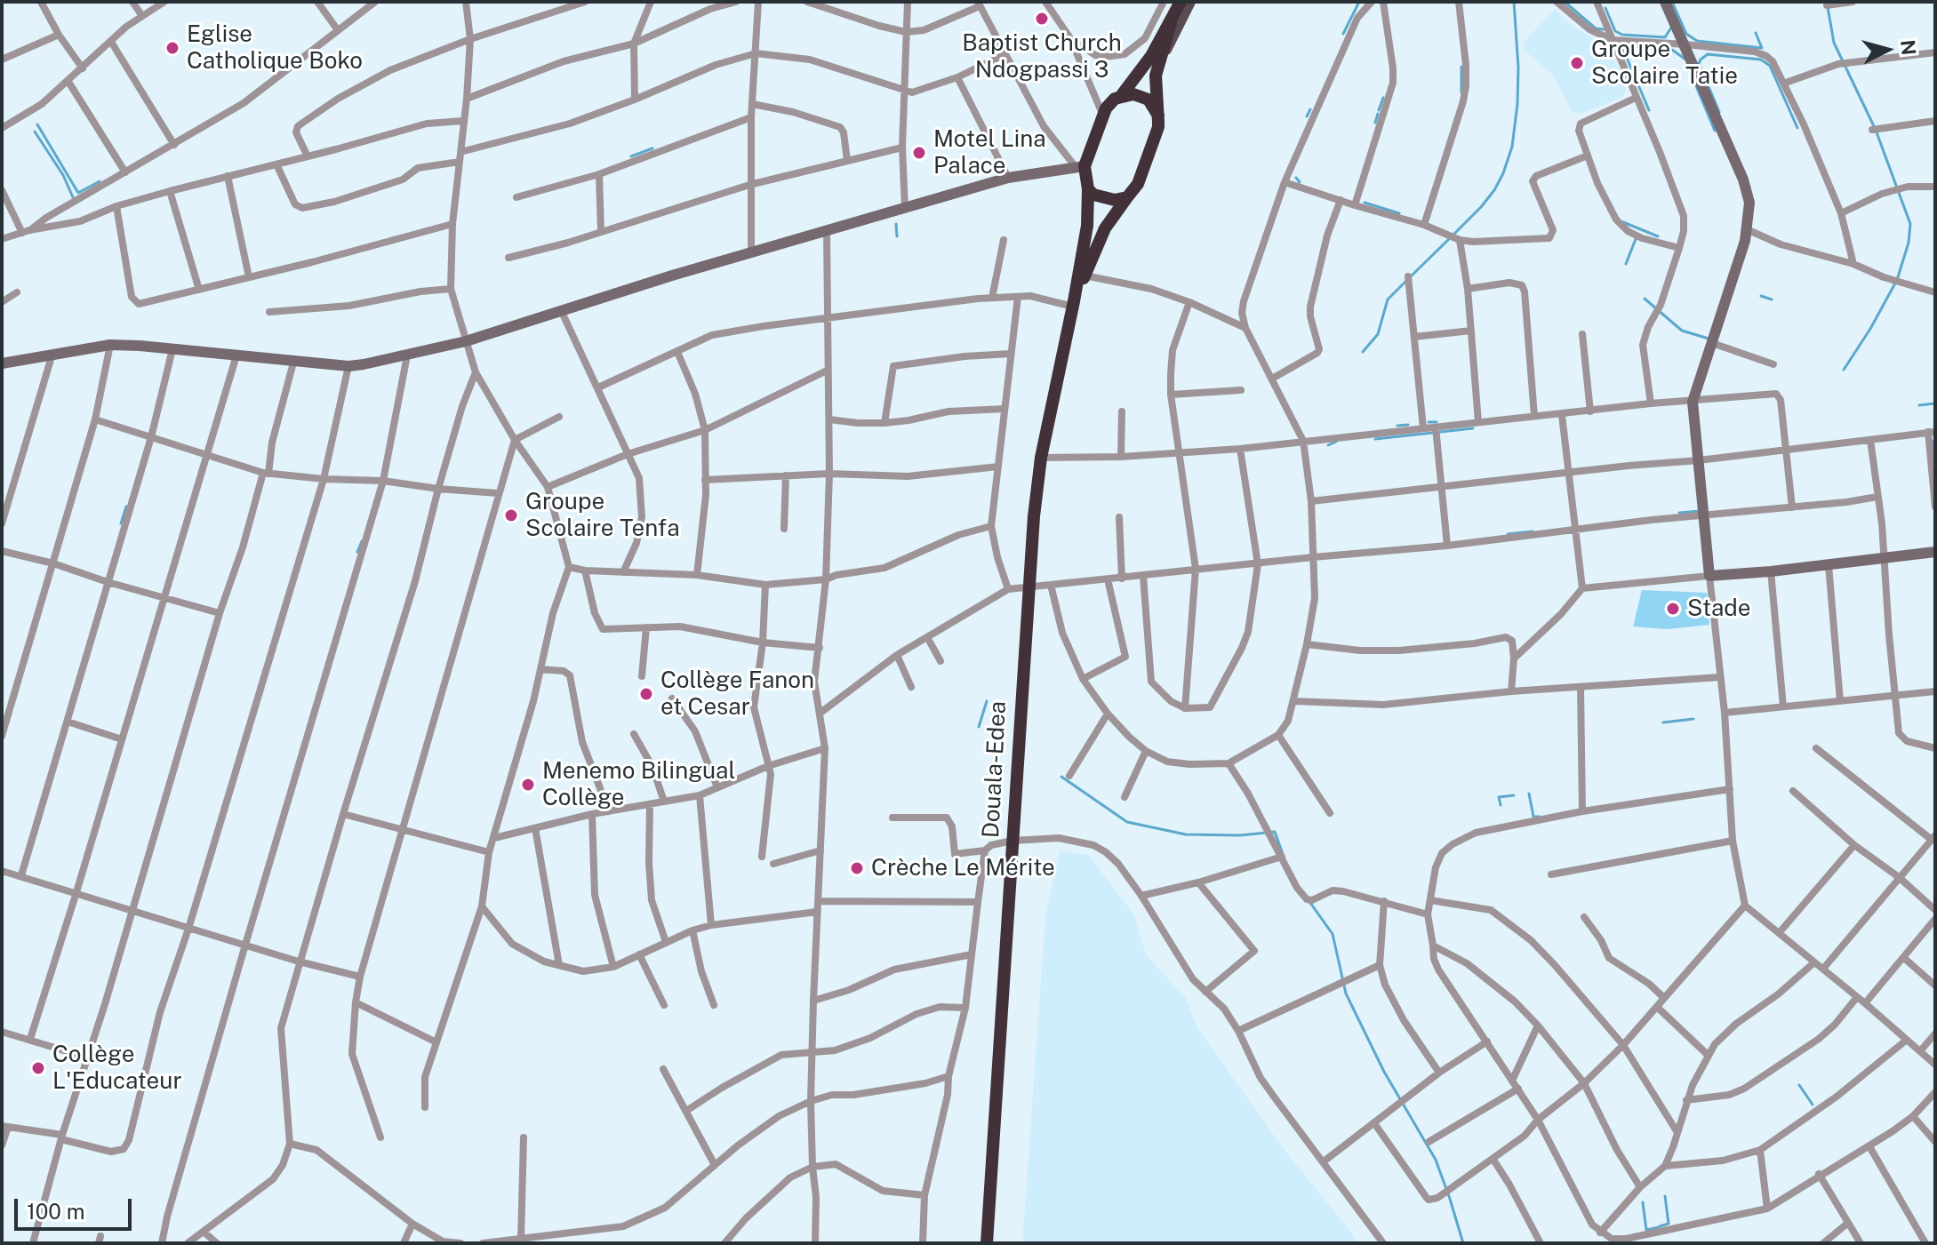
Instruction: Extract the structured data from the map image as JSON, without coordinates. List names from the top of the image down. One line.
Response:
{"streets":{"highway":["Douala-Edea"]},"places":["Baptist Church Ndogpassi 3","Eglise Catholique Boko","Groupe Scolaire Tatie","Motel Lina Palace","Groupe Scolaire Tenfa","Stade","Collège Fanon et Cesar","Menemo Bilingual Collège","Crèche Le Mérite","Collège L'Educateur"],"scale_bar":"100 m","north":"right"}
